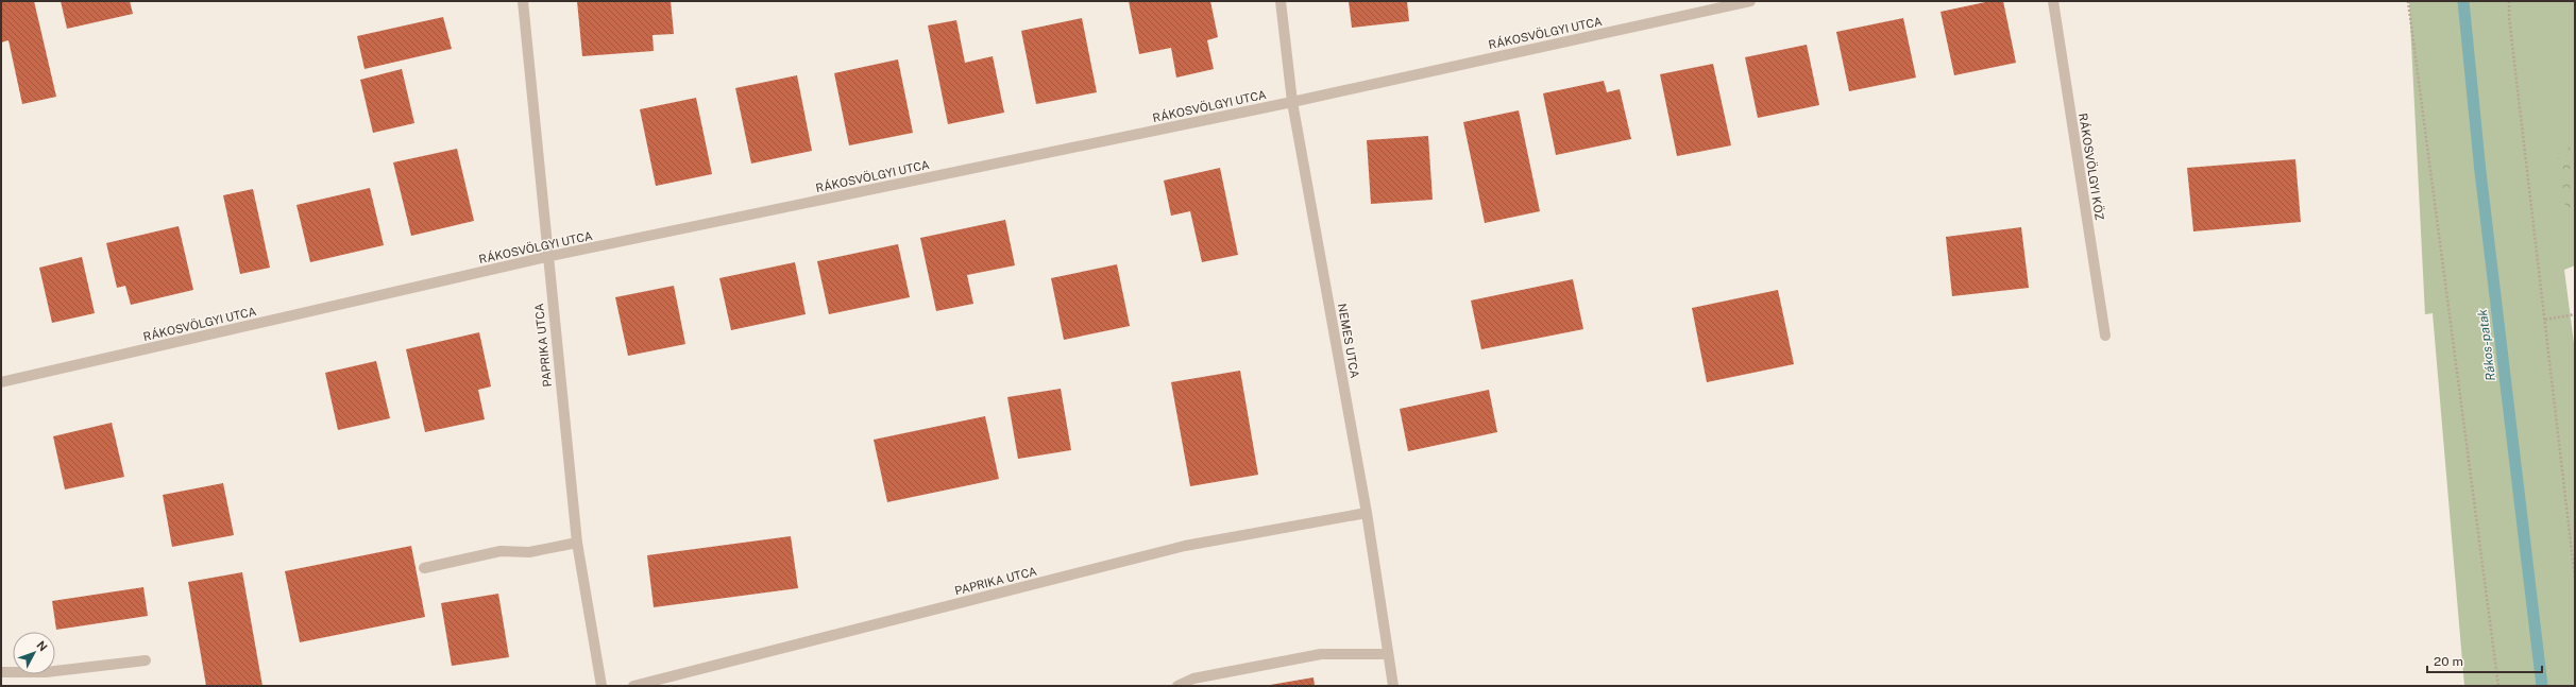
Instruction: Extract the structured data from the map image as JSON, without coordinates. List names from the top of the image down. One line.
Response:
{"streets":{"street":["RÁKOSVÖLGYI UTCA","RÁKOSVÖLGYI KÖZ","NEMES UTCA","PAPRIKA UTCA"]},"crossings":[["RÁKOSVÖLGYI UTCA","NEMES UTCA"],["RÁKOSVÖLGYI UTCA","PAPRIKA UTCA"],["NEMES UTCA","PAPRIKA UTCA"]],"water":["Rákos-patak"],"scale_bar":"20 m","north":"top right"}
